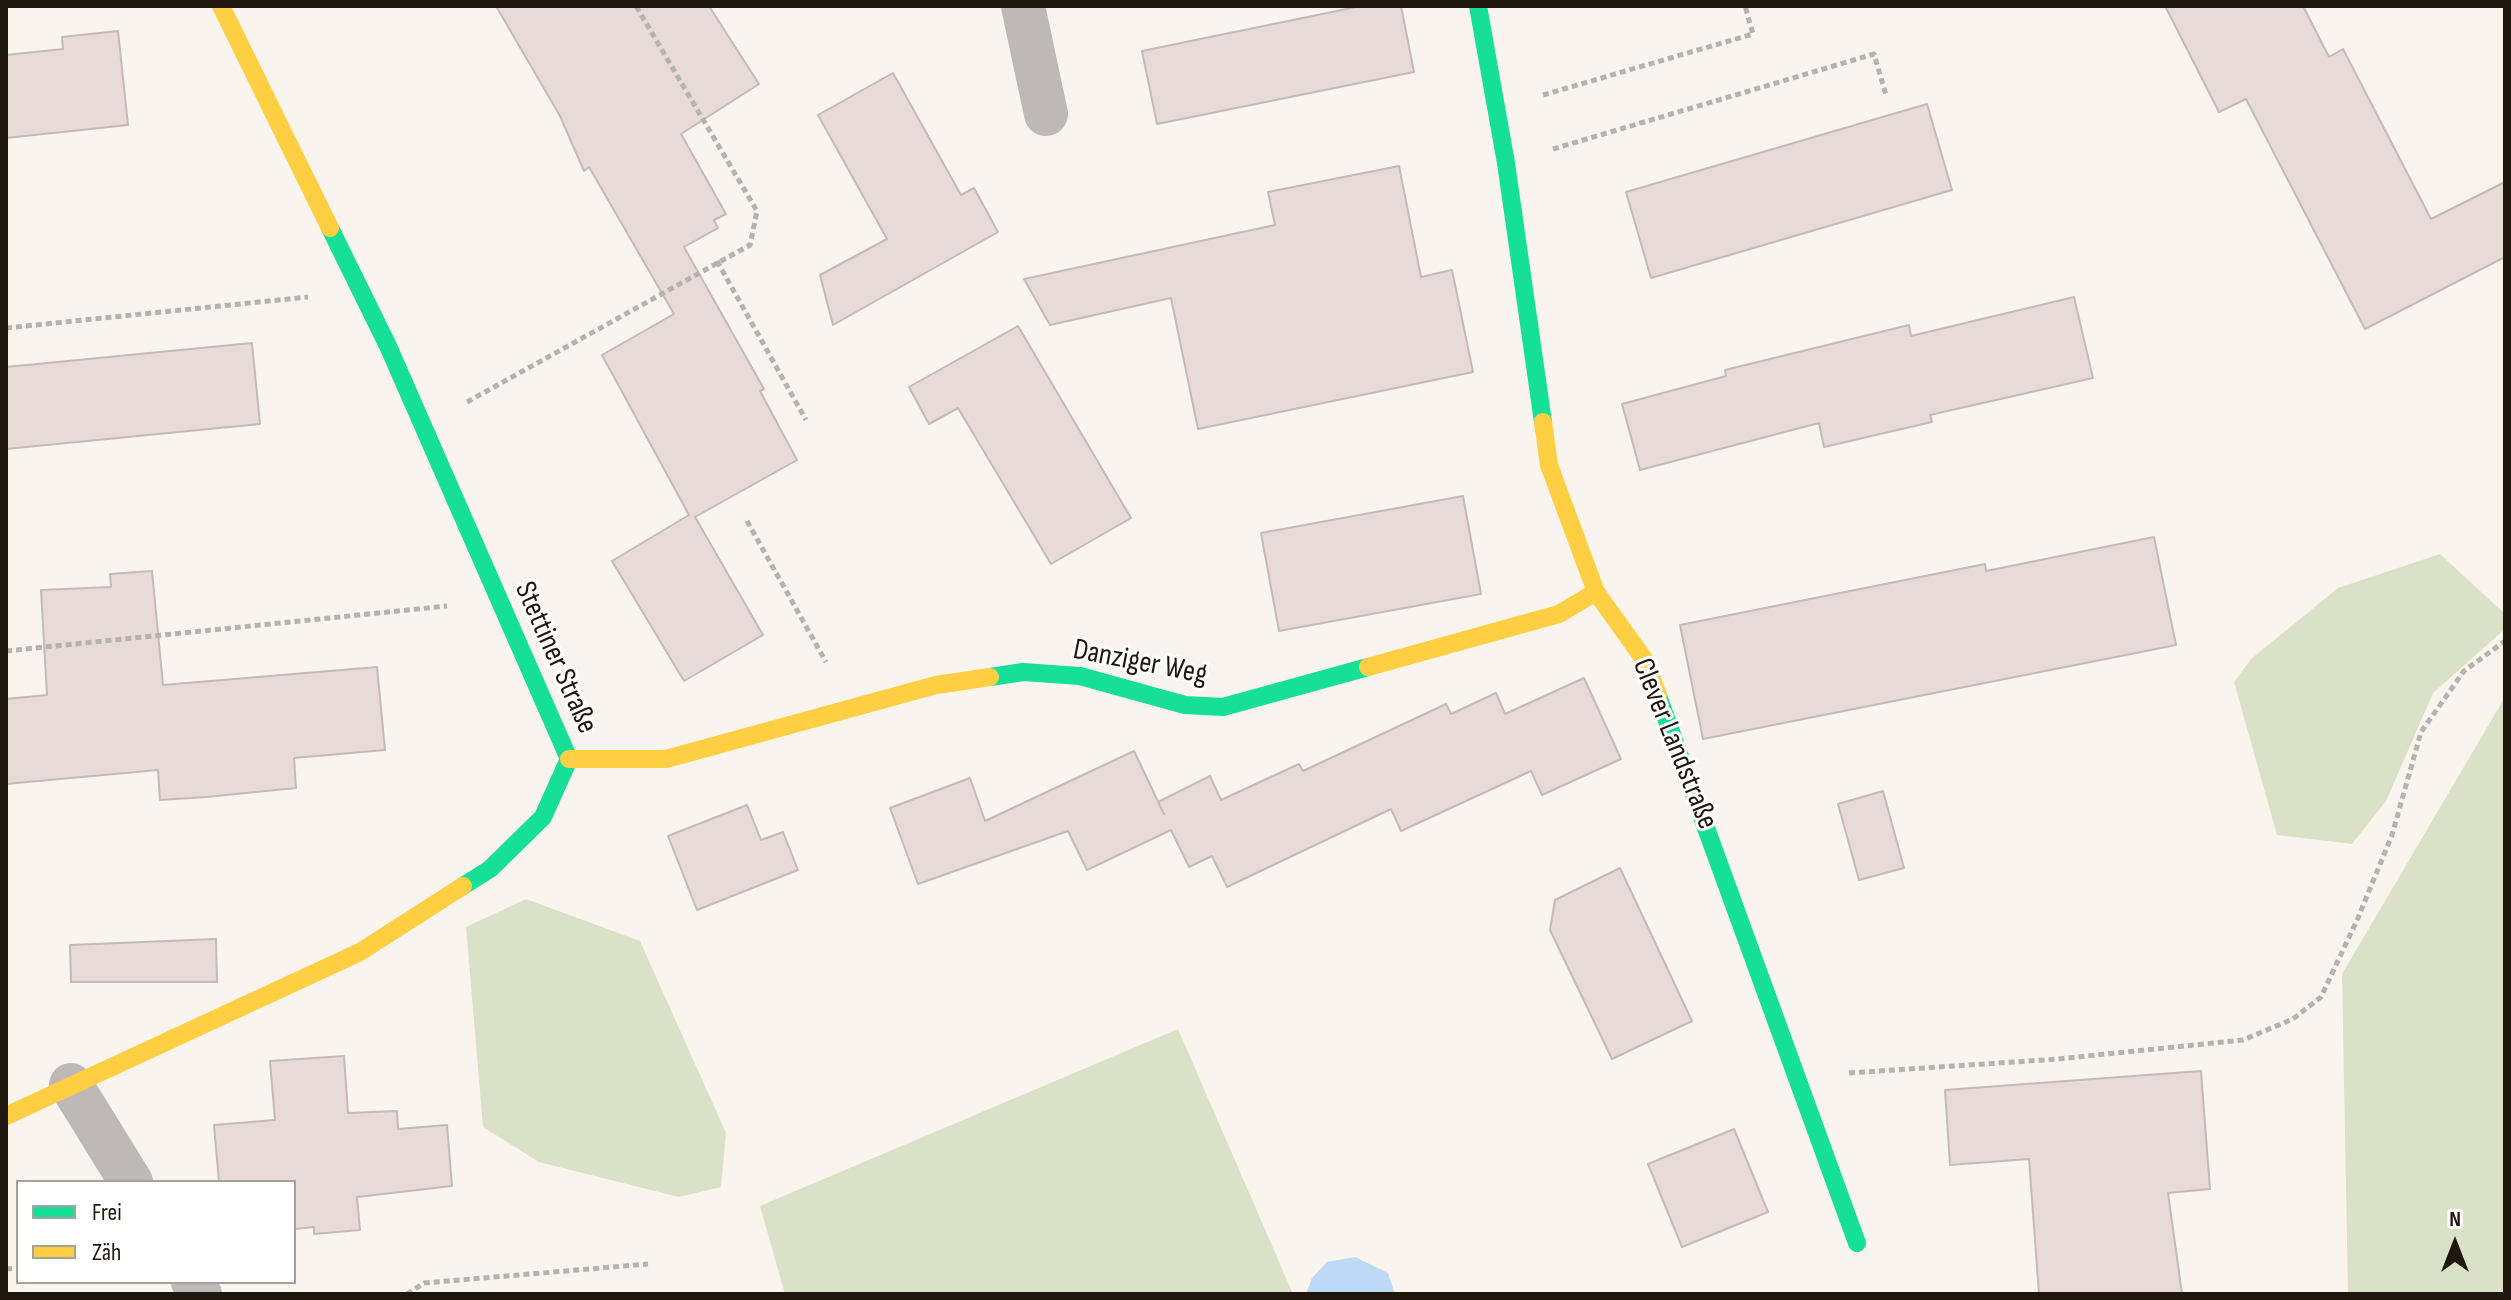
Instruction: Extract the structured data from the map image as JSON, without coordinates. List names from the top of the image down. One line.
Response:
{"streets":{"street":["Stettiner Straße","Danziger Weg","Clever Landstraße"]},"crossings":[["Stettiner Straße","Danziger Weg"],["Danziger Weg","Clever Landstraße"]],"legend":["Frei","Zäh"],"north":"top"}
